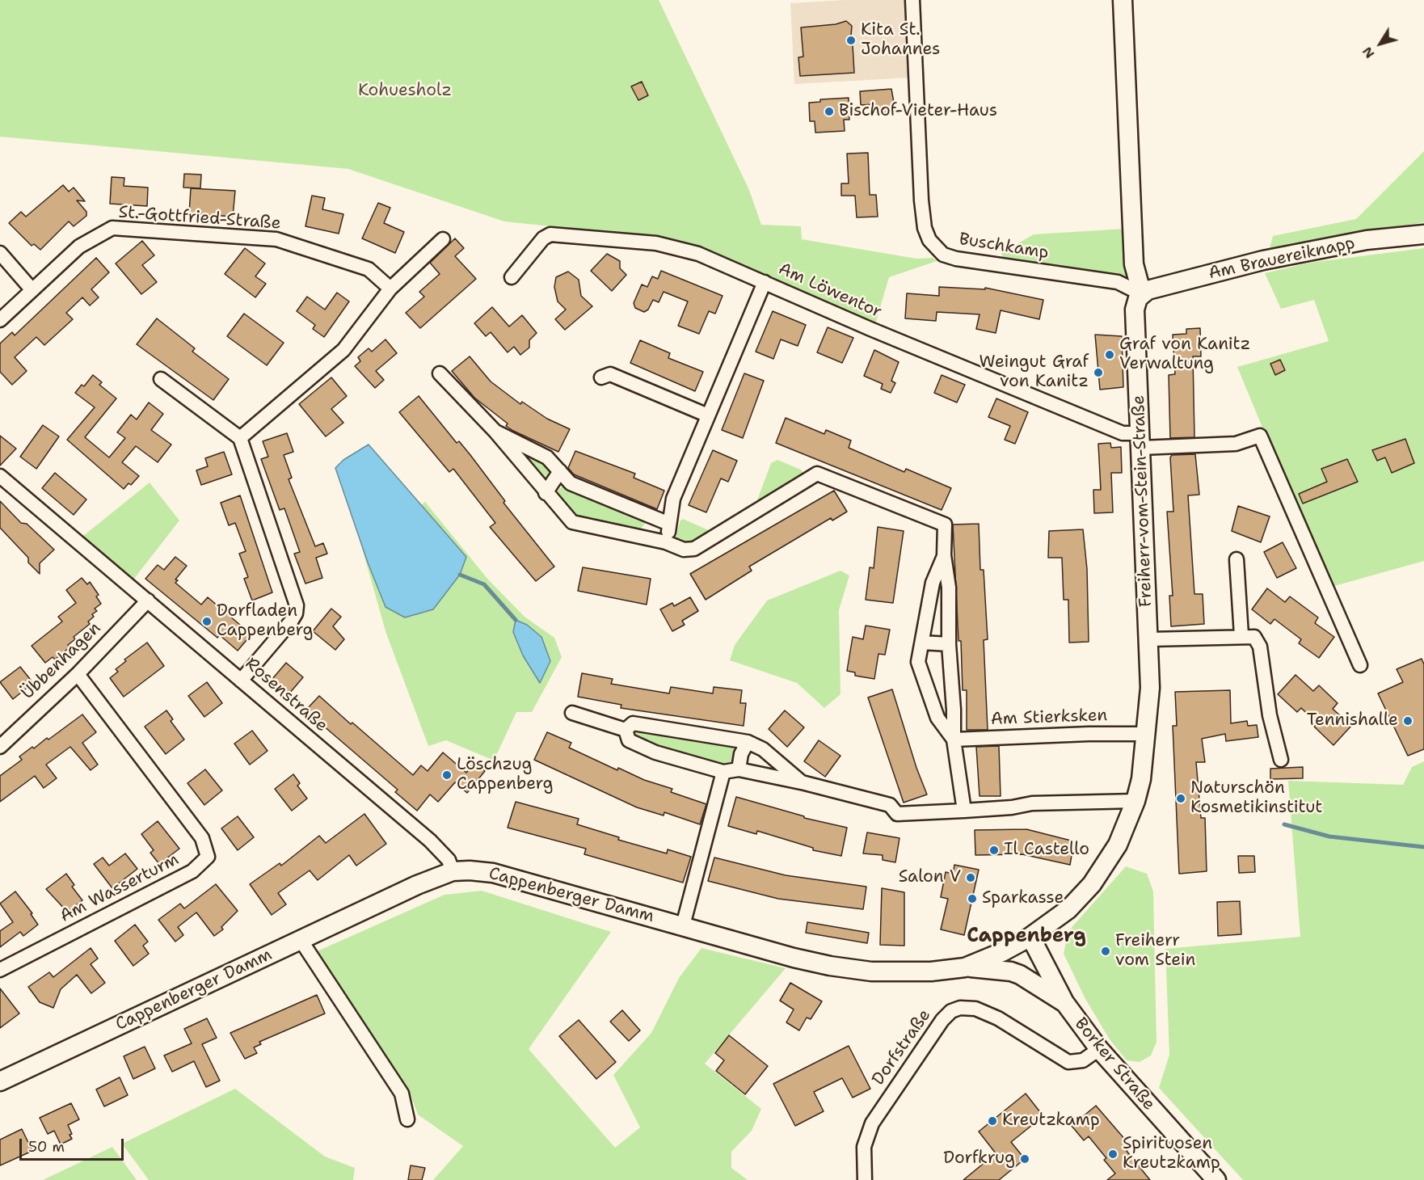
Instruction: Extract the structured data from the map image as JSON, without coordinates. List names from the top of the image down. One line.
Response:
{"streets":{"main road":["Am Brauereiknapp","Freiherr-vom-Stein-Straße","Cappenberger Damm","Borker Straße"],"street":["St.-Gottfried-Straße","Buschkamp","Am Löwentor","Übbenhagen","Rosenstraße","Am Stierksken","Am Wasserturm","Dorfstraße"]},"crossings":[["Buschkamp","Am Brauereiknapp"],["Buschkamp","Freiherr-vom-Stein-Straße"],["Am Brauereiknapp","Freiherr-vom-Stein-Straße"],["Am Löwentor","Freiherr-vom-Stein-Straße"],["Freiherr-vom-Stein-Straße","Am Stierksken"],["Freiherr-vom-Stein-Straße","Cappenberger Damm"],["Freiherr-vom-Stein-Straße","Borker Straße"],["Übbenhagen","Rosenstraße"],["Übbenhagen","Am Wasserturm"],["Rosenstraße","Cappenberger Damm"],["Cappenberger Damm","Borker Straße"],["Dorfstraße","Borker Straße"]],"districts":["Cappenberg"],"parks":["Kohuesholz"],"places":["Kita St. Johannes","Bischof-Vieter-Haus","Graf von Kanitz Verwaltung","Weingut Graf von Kanitz","Dorfladen Cappenberg","Tennishalle","Löschzug Cappenberg","Naturschön Kosmetikinstitut","Il Castello","Salon V","Sparkasse","Freiherr vom Stein","Kreutzkamp","Spirituosen Kreutzkamp","Dorfkrug"],"scale_bar":"50 m","north":"bottom left"}
